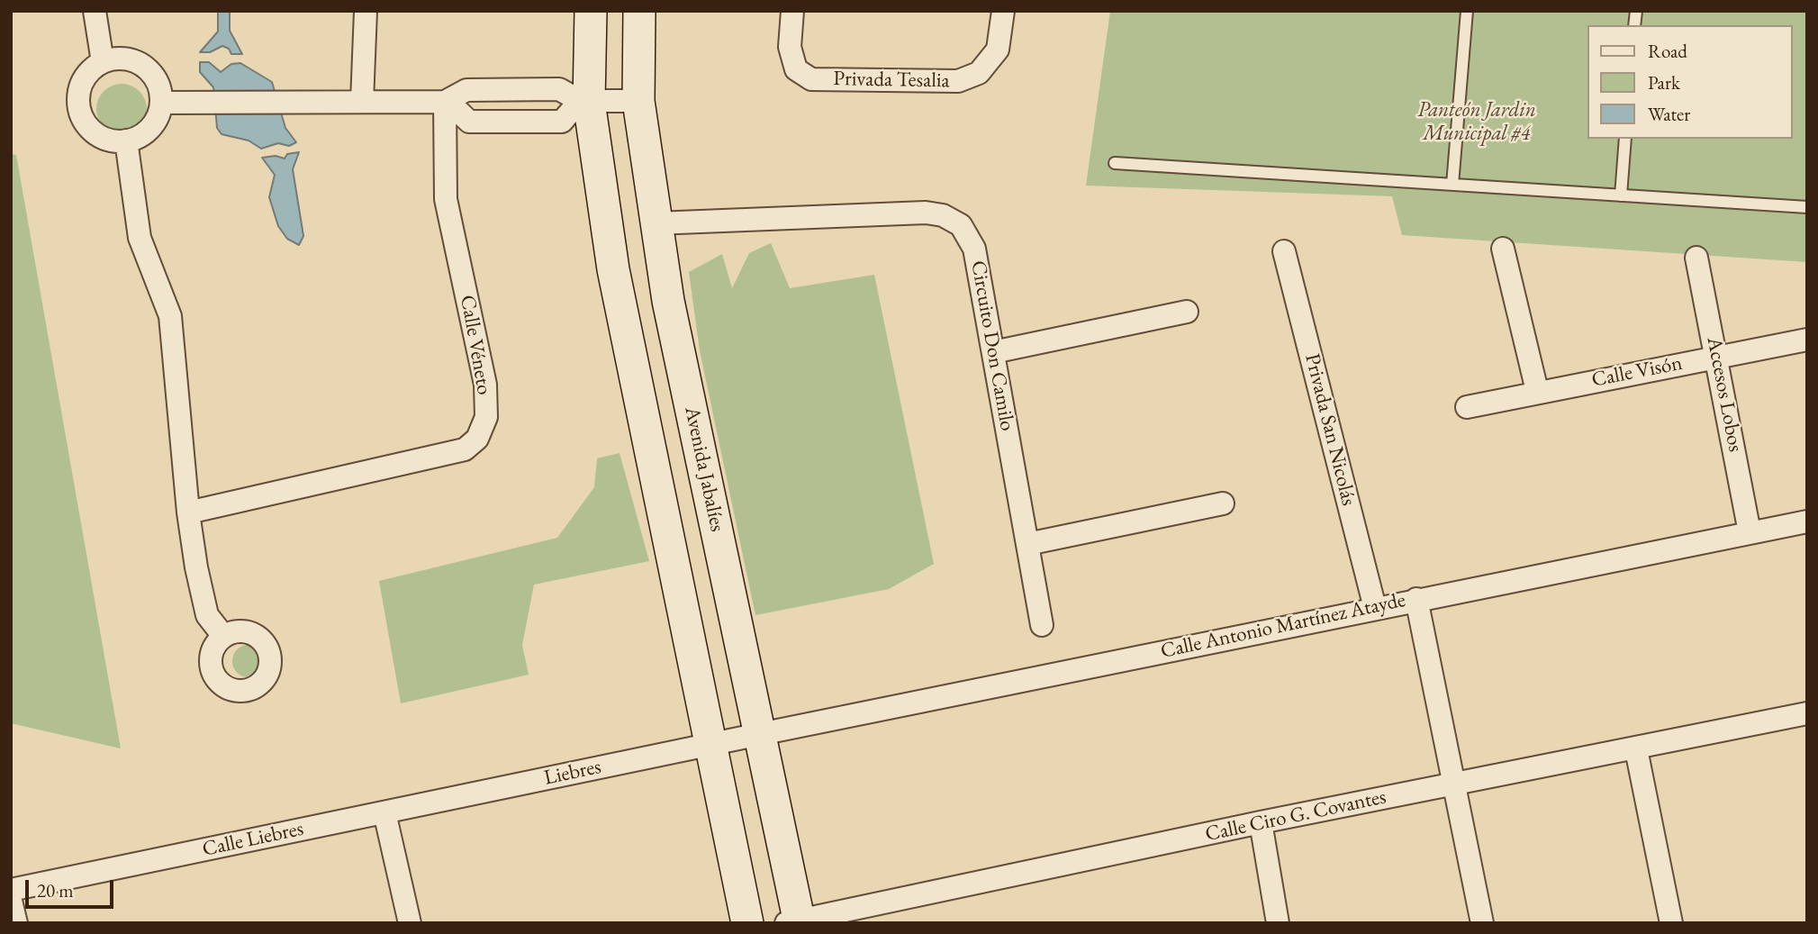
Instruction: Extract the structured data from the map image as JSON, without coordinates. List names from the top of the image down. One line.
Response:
{"streets":{"street":["Privada Tesalia","Calle Véneto","Circuito Don Camilo","Calle Visón","Accesos Lobos","Privada San Nicolás","Avenida Jabalíes","Calle Antonio Martínez Atayde","Liebres","Calle Ciro G. Covantes","Calle Liebres"]},"crossings":[["Circuito Don Camilo","Avenida Jabalíes"],["Calle Visón","Accesos Lobos"],["Accesos Lobos","Calle Antonio Martínez Atayde"],["Privada San Nicolás","Calle Antonio Martínez Atayde"],["Avenida Jabalíes","Calle Antonio Martínez Atayde"],["Avenida Jabalíes","Liebres"],["Avenida Jabalíes","Calle Ciro G. Covantes"],["Calle Antonio Martínez Atayde","Liebres"],["Liebres","Calle Liebres"]],"parks":["Panteón Jardin Municipal #4"],"legend":["Road","Park","Water"],"scale_bar":"20 m"}
